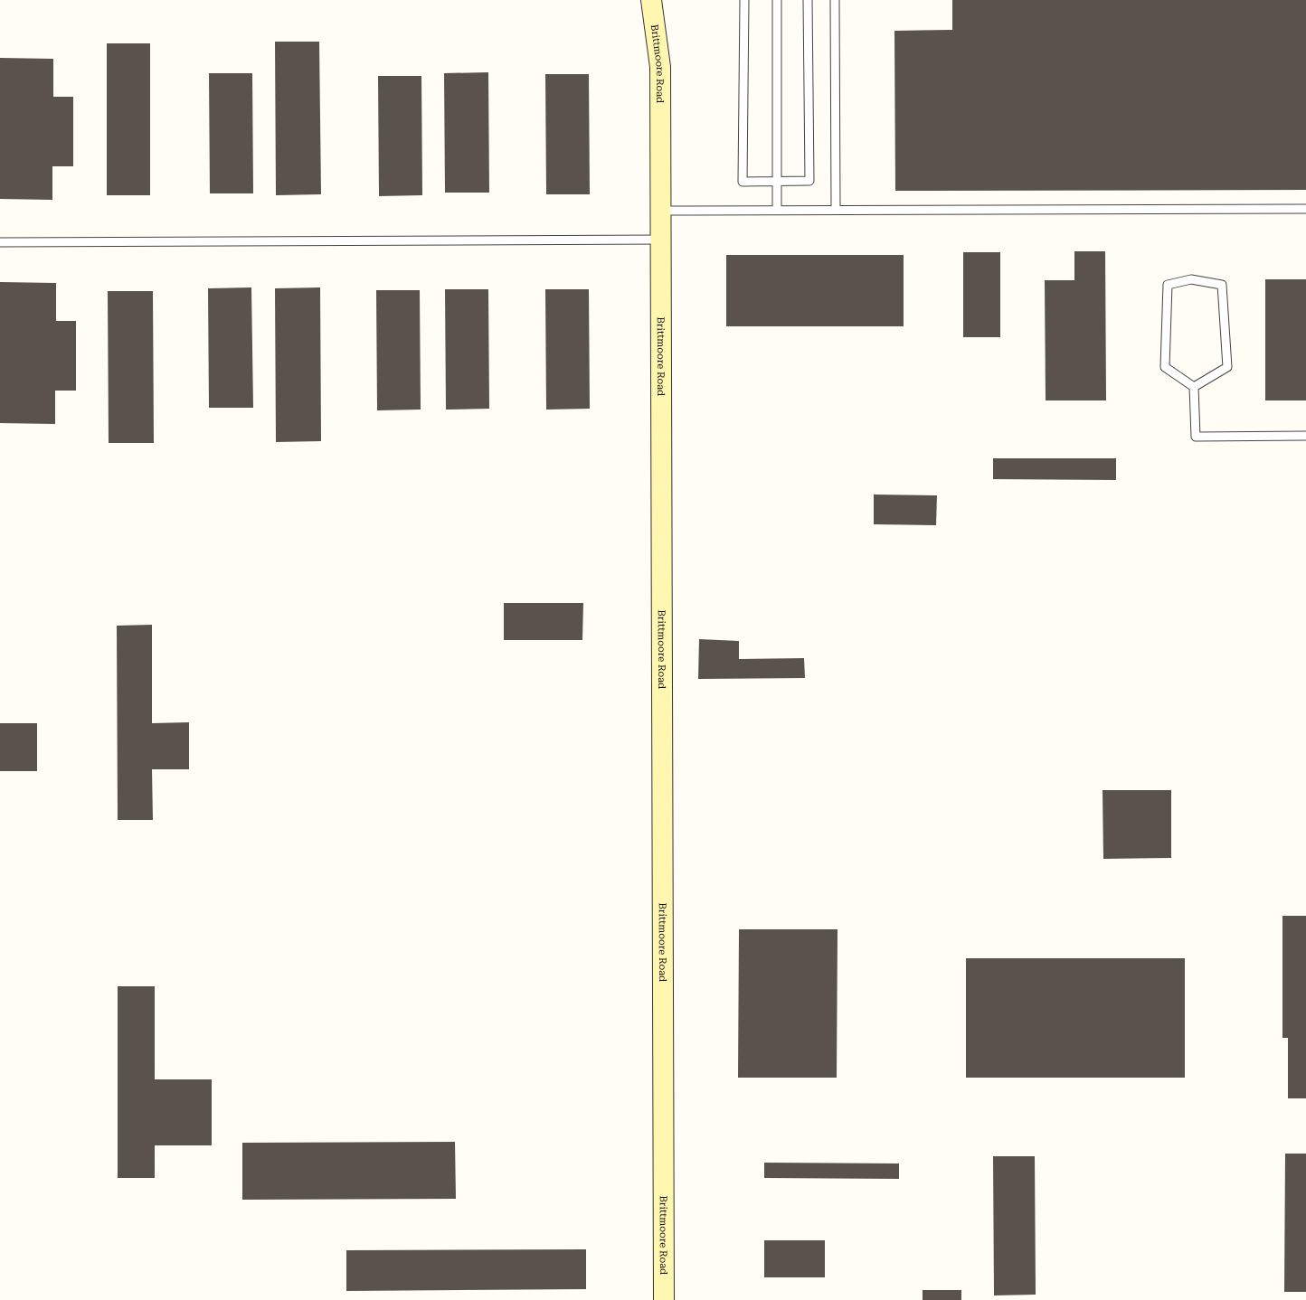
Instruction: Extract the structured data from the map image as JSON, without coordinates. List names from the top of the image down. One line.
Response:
{"streets":{"main road":["Brittmoore Road"]}}
